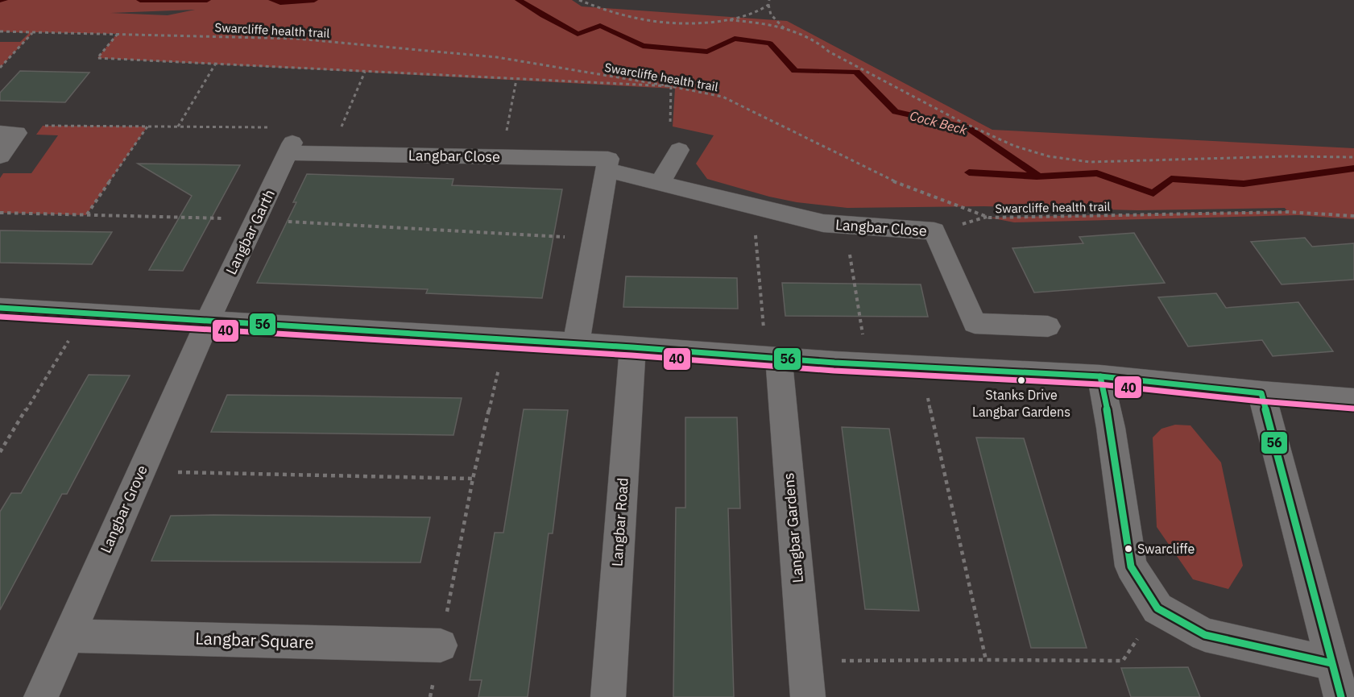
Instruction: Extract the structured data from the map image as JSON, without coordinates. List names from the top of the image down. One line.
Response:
{"streets":{"street":["Langbar Close","Langbar Garth","Langbar Grove","Langbar Road","Langbar Gardens","Langbar Square"],"path":["Swarcliffe health trail"]},"crossings":[["Langbar Close","Langbar Garth"],["Langbar Garth","Langbar Grove"],["Langbar Grove","Langbar Square"]],"water":["Cock Beck"],"places":["Stanks Drive Langbar Gardens","Swarcliffe"],"lines":["transit line 56","transit line 40"]}
